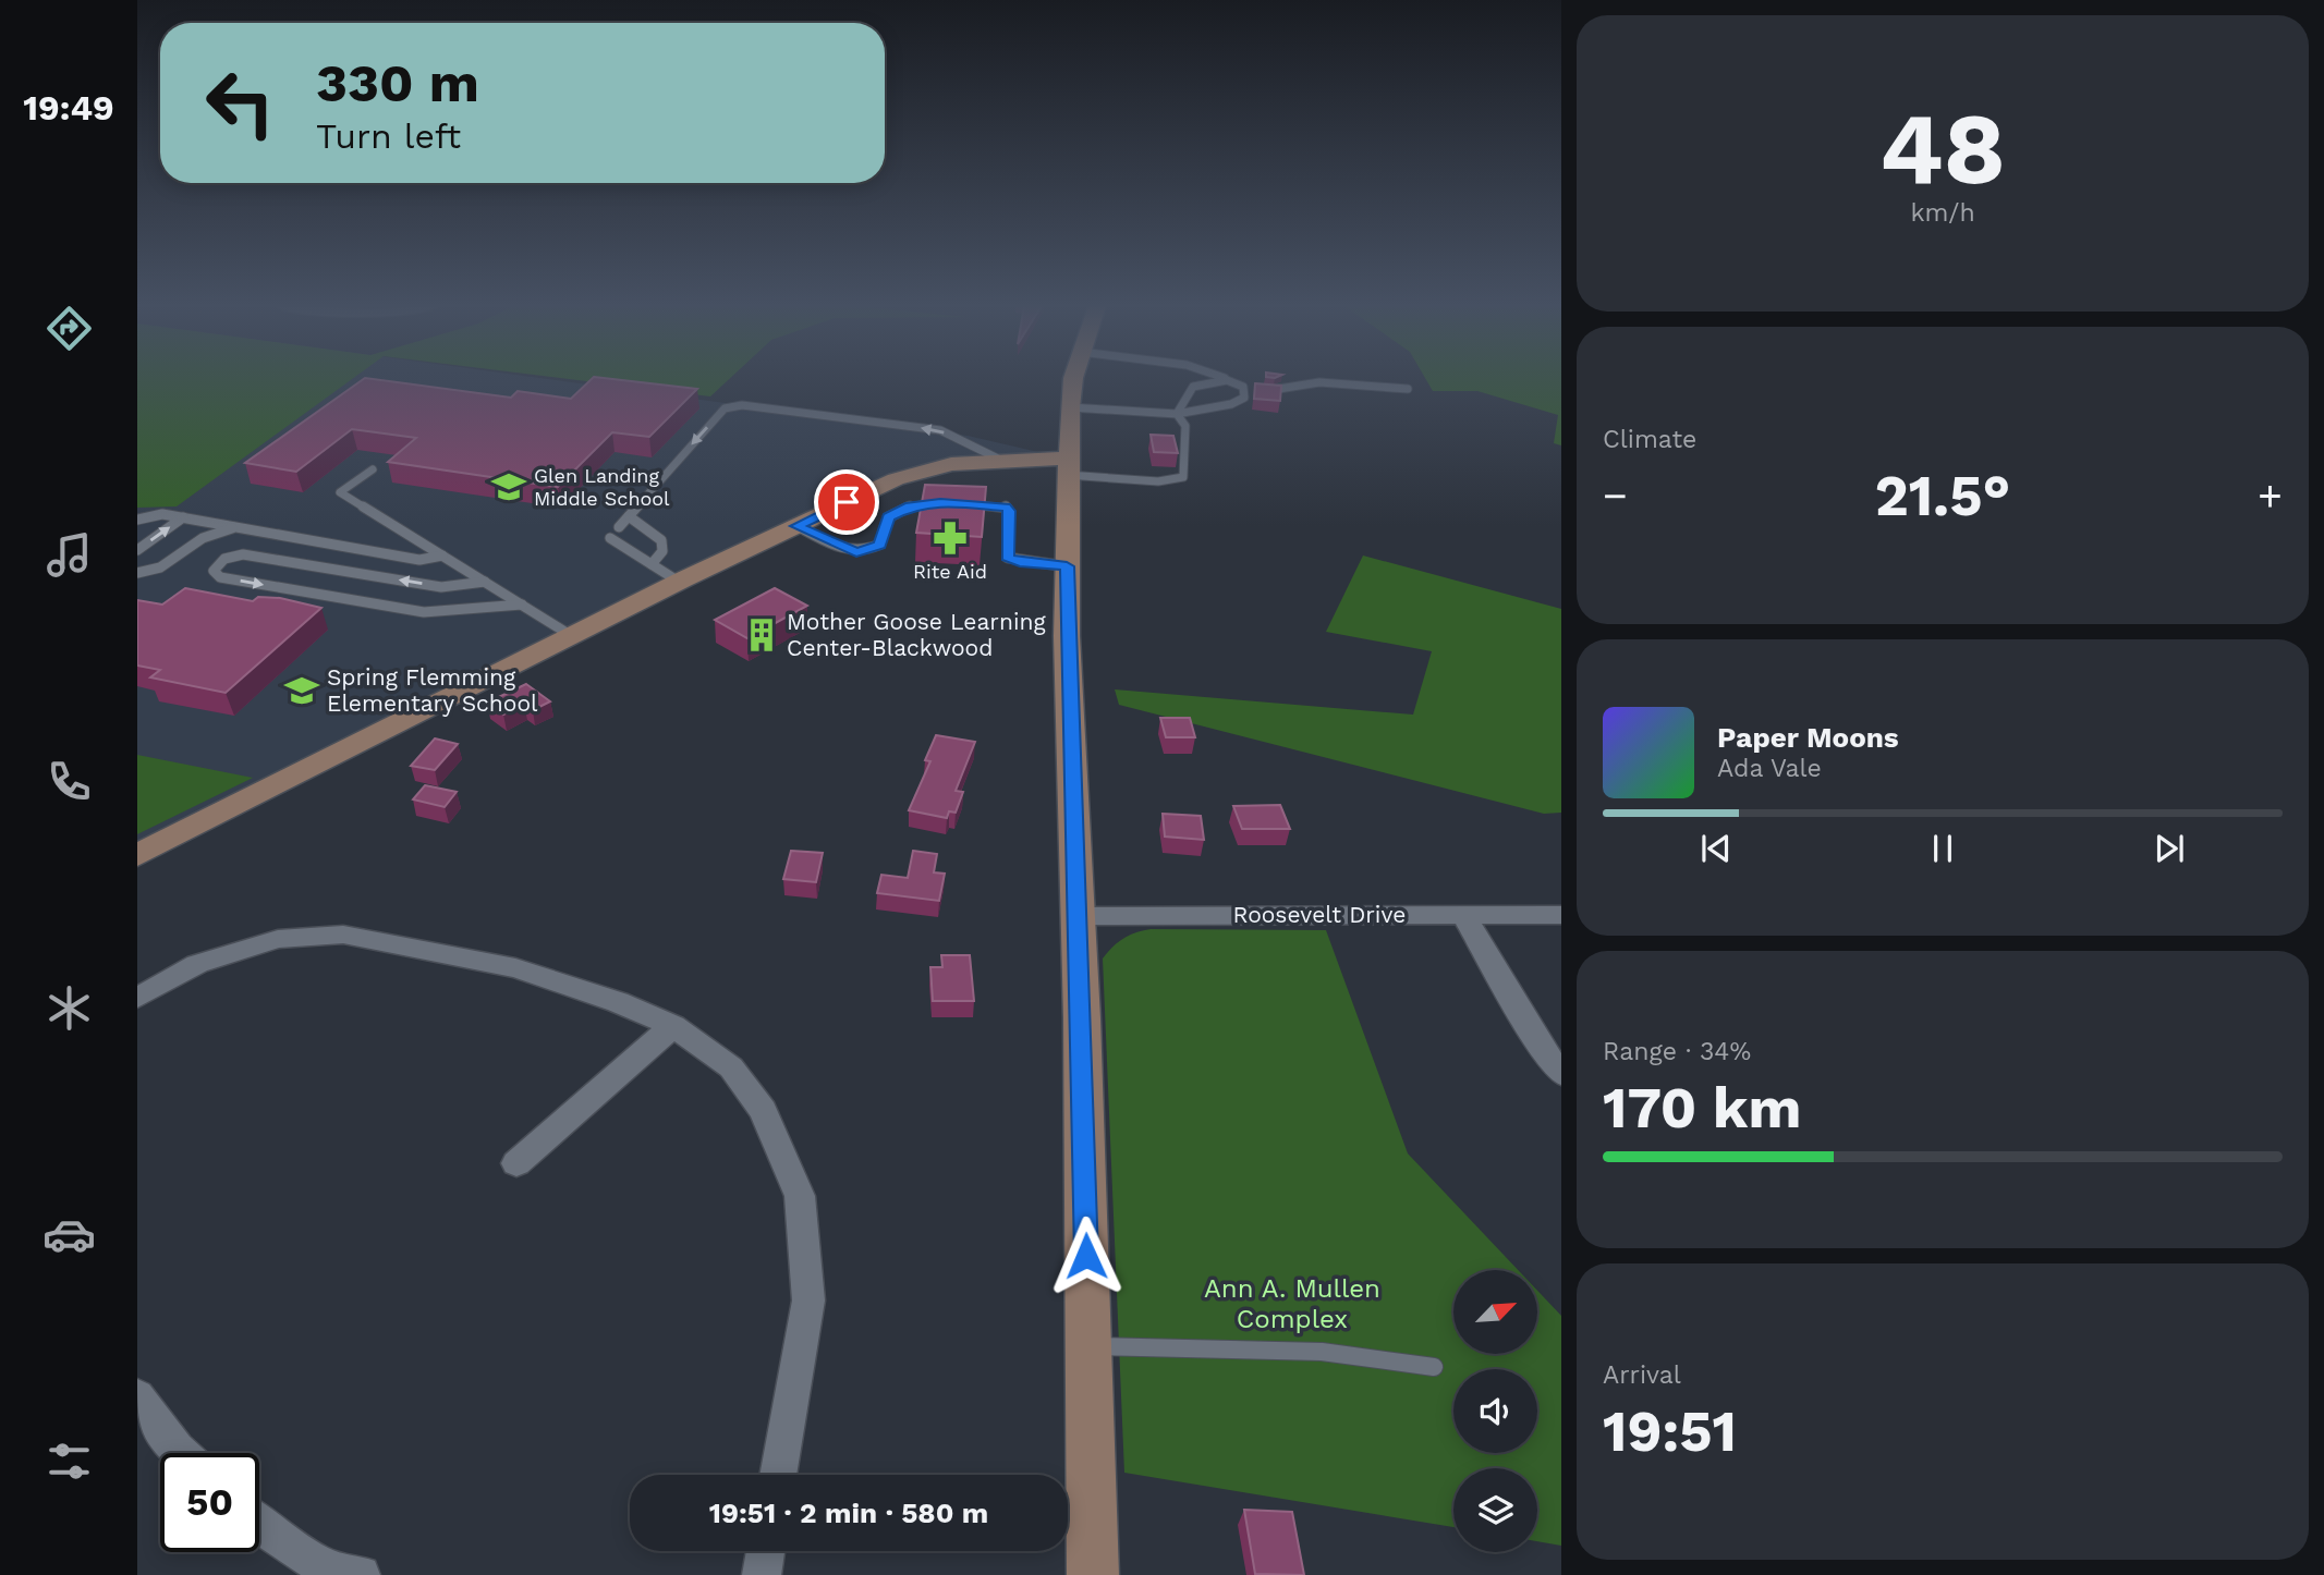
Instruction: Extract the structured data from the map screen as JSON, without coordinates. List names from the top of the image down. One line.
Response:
{"streets":{"street":["Roosevelt Drive"]},"parks":["Ann A. Mullen Complex"],"places":{"school or university":["Glen Landing Middle School","Spring Flemming Elementary School"],"pharmacy":["Rite Aid"],"building":["Mother Goose Learning Center-Blackwood"]},"north":"top right","page":{"tabs":"19:49","tile":[["48","km/h"],"Climate",["Range · 34%","170 km"],["Arrival","19:51"]],"turn":["330 m","Turn left"],"heat":["−","21.5°","+"],"song":["Paper Moons","Ada Vale"],"limit":"50","trip":"19:51 · 2 min · 580 m"}}
